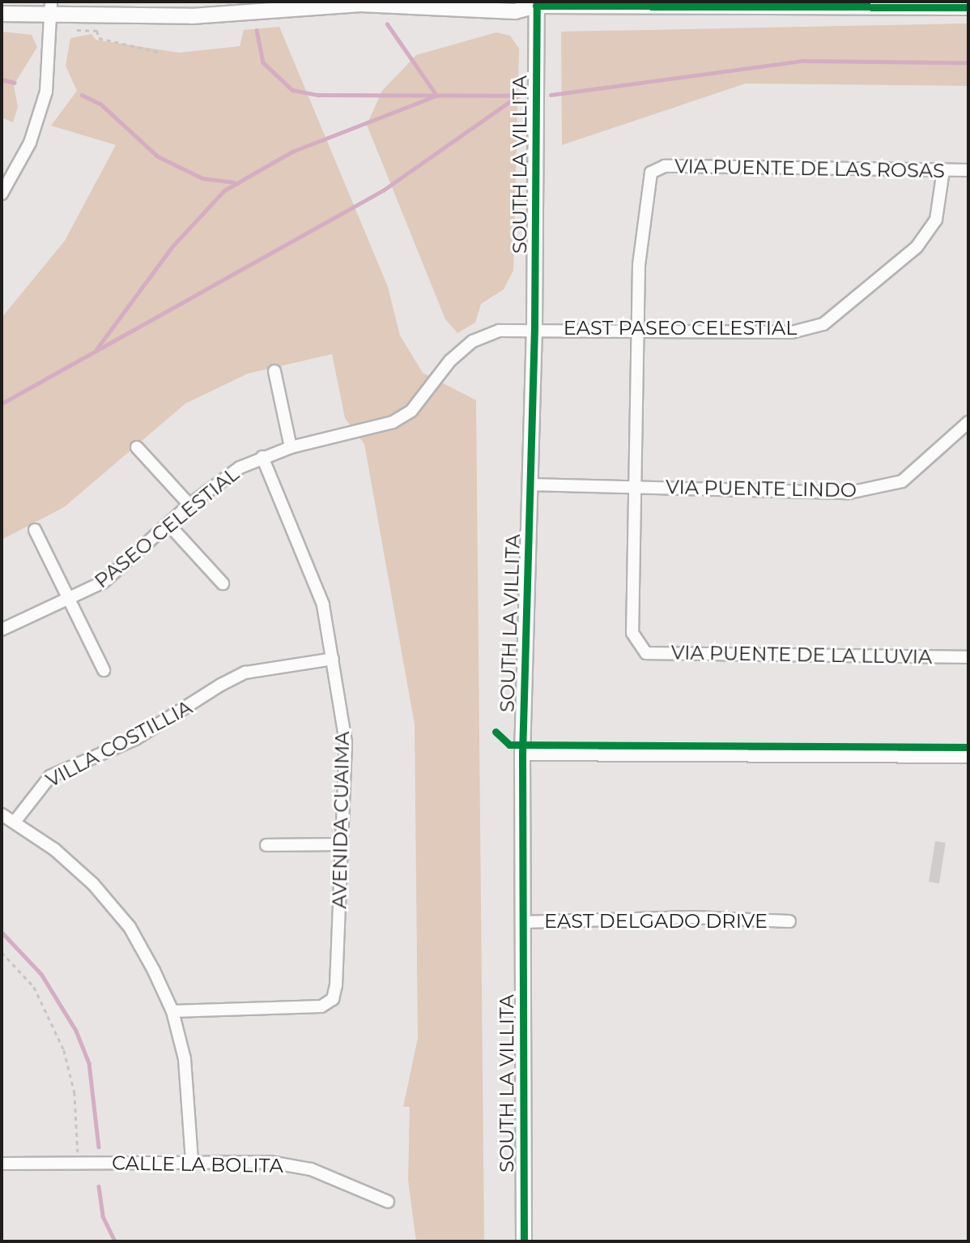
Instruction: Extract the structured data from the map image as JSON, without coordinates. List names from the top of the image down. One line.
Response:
{"streets":{"street":["SOUTH LA VILLITA","VIA PUENTE DE LAS ROSAS","EAST PASEO CELESTIAL","VIA PUENTE LINDO","PASEO CELESTIAL","VIA PUENTE DE LA LLUVIA","VILLA COSTILLIA","AVENIDA CUAIMA","EAST DELGADO DRIVE","CALLE LA BOLITA"]},"crossings":[["SOUTH LA VILLITA","EAST PASEO CELESTIAL"],["SOUTH LA VILLITA","VIA PUENTE LINDO"],["SOUTH LA VILLITA","PASEO CELESTIAL"],["SOUTH LA VILLITA","EAST DELGADO DRIVE"],["VIA PUENTE DE LAS ROSAS","EAST PASEO CELESTIAL"],["EAST PASEO CELESTIAL","PASEO CELESTIAL"],["VIA PUENTE LINDO","VIA PUENTE DE LA LLUVIA"],["PASEO CELESTIAL","AVENIDA CUAIMA"],["VILLA COSTILLIA","AVENIDA CUAIMA"]]}
